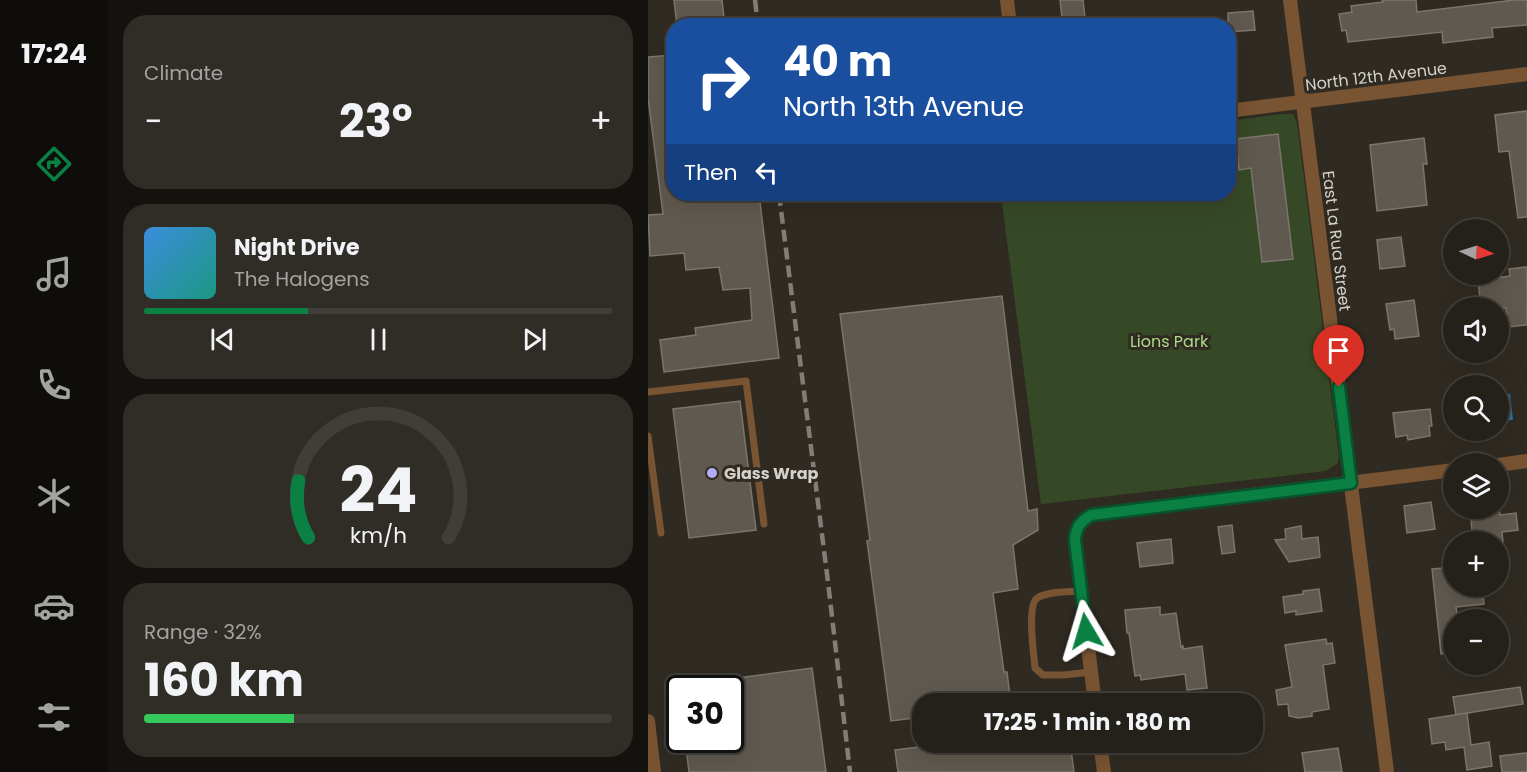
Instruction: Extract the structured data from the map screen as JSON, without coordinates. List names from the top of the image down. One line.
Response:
{"streets":{"street":["North 12th Avenue","East La Rua Street"]},"crossings":[["North 12th Avenue","East La Rua Street"]],"parks":["Lions Park"],"places":["Glass Wrap"],"north":"right","page":{"tabs":"17:24","tile":["Climate",["Range · 32%","160 km"]],"turn":["40 m","North 13th Avenue"],"heat":["−","23°","+"],"then":"Then","map_buttons":["+","−"],"song":["Night Drive","The Halogens"],"limit":"30","trip":"17:25 · 1 min · 180 m","gauge":["24","km/h"]}}
